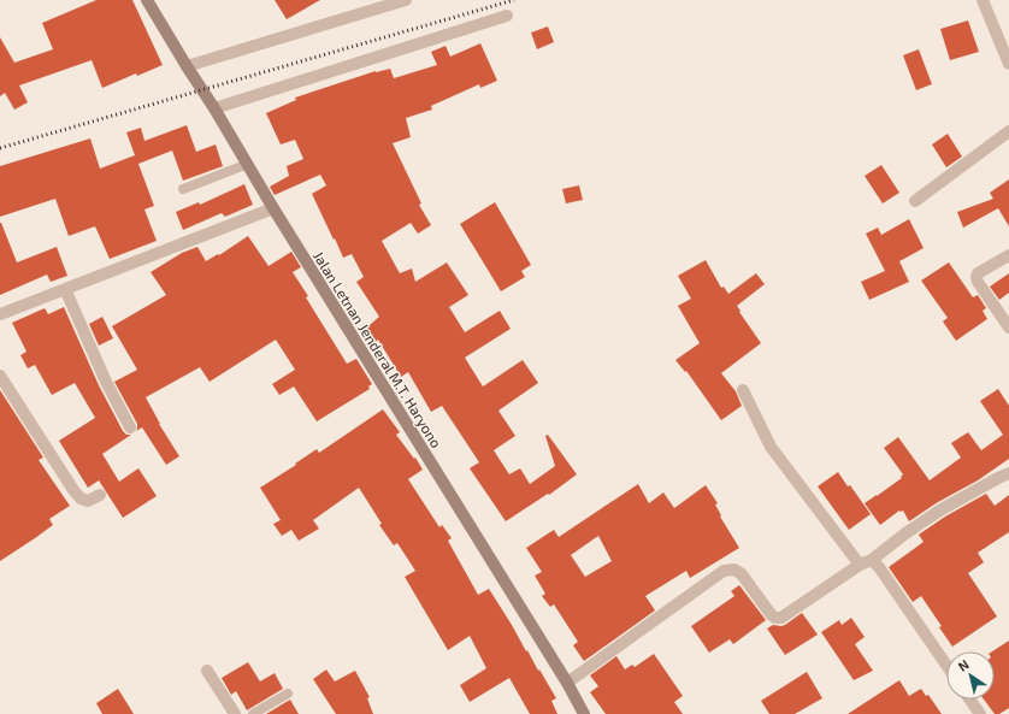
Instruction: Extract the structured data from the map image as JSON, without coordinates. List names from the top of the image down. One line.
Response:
{"streets":{"main road":["Jalan Letnan Jenderal M.T. Haryono"]},"north":"top left"}
